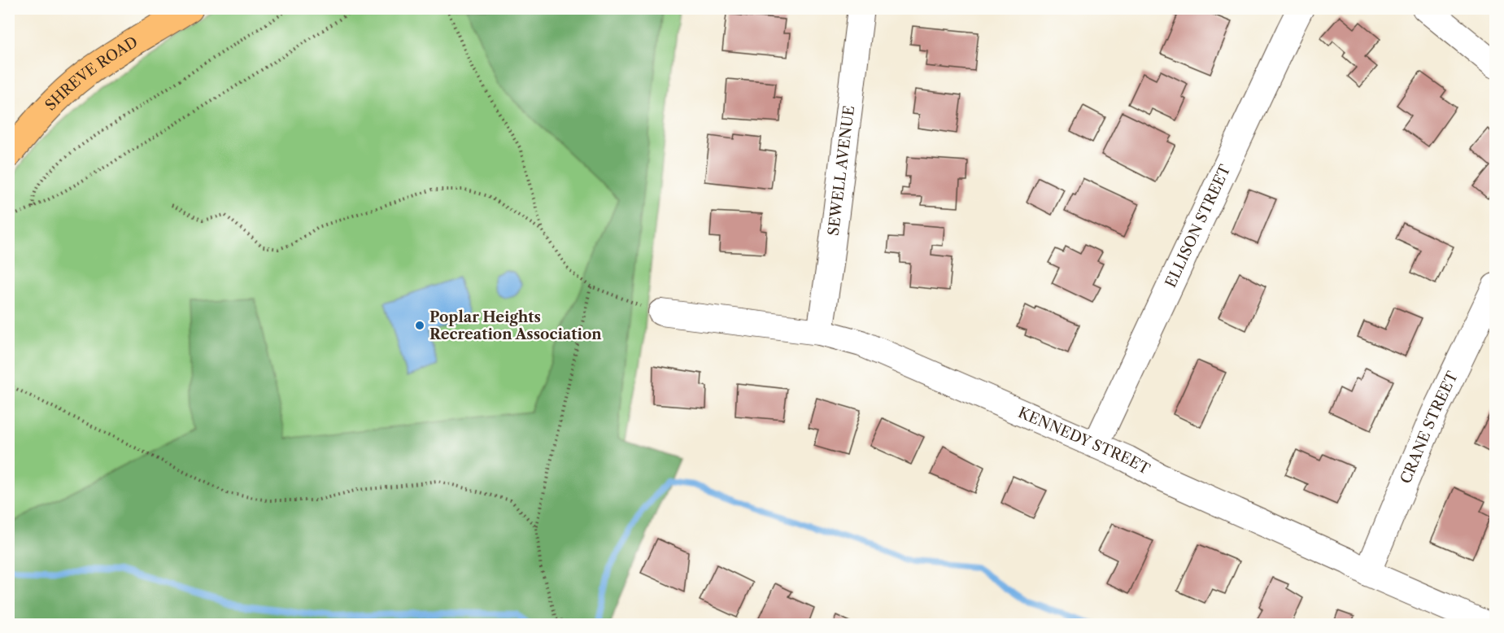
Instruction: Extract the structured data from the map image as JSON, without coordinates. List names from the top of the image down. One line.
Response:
{"streets":{"main road":["SHREVE ROAD"],"street":["SEWELL AVENUE","ELLISON STREET","CRANE STREET","KENNEDY STREET"]},"crossings":[["SEWELL AVENUE","KENNEDY STREET"],["ELLISON STREET","KENNEDY STREET"],["CRANE STREET","KENNEDY STREET"]],"places":["Poplar Heights Recreation Association"]}
